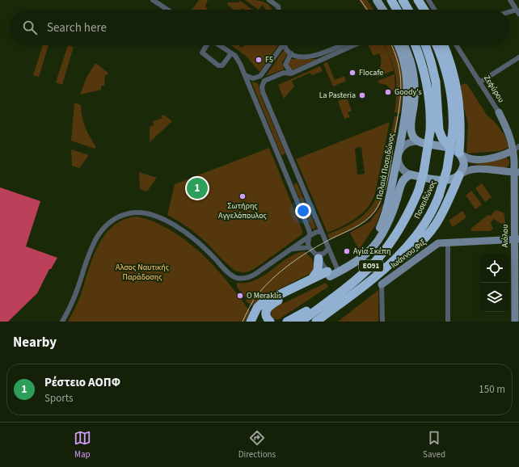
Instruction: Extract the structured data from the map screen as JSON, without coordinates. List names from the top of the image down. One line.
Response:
{"streets":{"highway":["Ποσειδώνος","ΕΟ91"],"main road":["Παλαιά Ποσειδώνος"],"street":["Ζεφύρου","Αιόλου","Ιωάννου Φιξ"]},"crossings":[["Αιόλου","Ιωάννου Φιξ"]],"parks":["Αλσος Ναυτικής Παράδοσης"],"places":["F5","Flocafe","Goody's","La Pasteria","Σωτήρης Αγγελόπουλος","Αγία Σκέπη","O Meraklis"],"page":{"search":"Search here","pins":"1","heading":"Nearby","list":[{"mark":"1","name":"Ρέστειο ΑΟΠΦ","note":"Sports","value":"150 m"}],"nav":["Map","Directions","Saved"]}}
